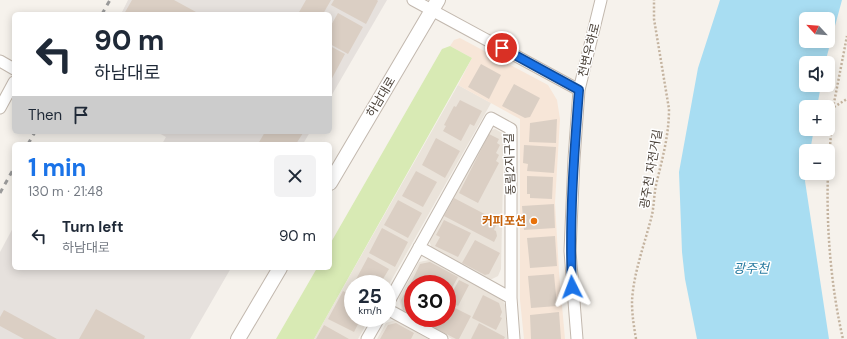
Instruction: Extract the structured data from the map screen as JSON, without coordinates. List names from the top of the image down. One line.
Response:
{"streets":{"street":["천변우하로","하남대로","동림2지구길"],"path":["광주천 자전거길"]},"water":["광주천"],"places":["커피포션"],"north":"top left","page":{"map_buttons":["+","−"],"turn":["90 m","하남대로"],"then":"Then","heading":["1 min","130 m · 21:48"],"list":[{"name":"Turn left","note":"하남대로","value":"90 m"}],"speed":"25 km/h","limit":"30"}}
